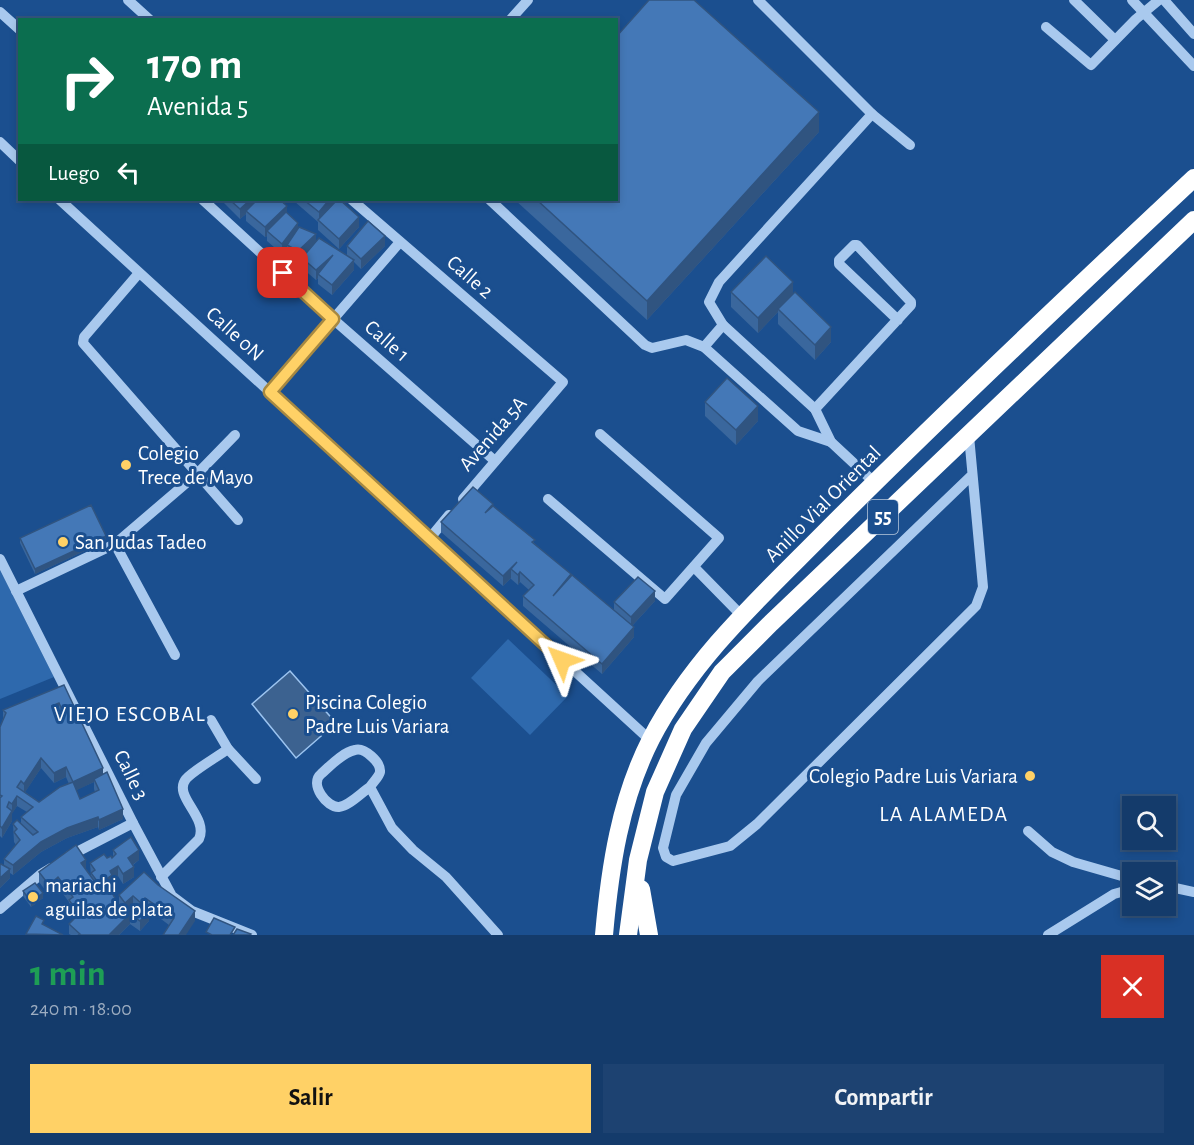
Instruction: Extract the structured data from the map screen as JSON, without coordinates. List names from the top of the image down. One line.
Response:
{"streets":{"highway":["Anillo Vial Oriental","55"],"street":["Calle 2","Calle 0N","Calle 1","Avenida 5A","Calle 3"]},"crossings":[["Calle 2","Avenida 5A"],["Calle 0N","Avenida 5A"],["Calle 0N","Anillo Vial Oriental"],["Calle 1","Avenida 5A"]],"districts":["VIEJO ESCOBAL","LA ALAMEDA"],"places":["Colegio Trece de Mayo","San Judas Tadeo","Piscina Colegio Padre Luis Variara","Colegio Padre Luis Variara","mariachi aguilas de plata"],"page":{"turn":["170 m","Avenida 5"],"then":"Luego","heading":["1 min","240 m · 18:00"],"buttons":["Salir","Compartir"]}}
